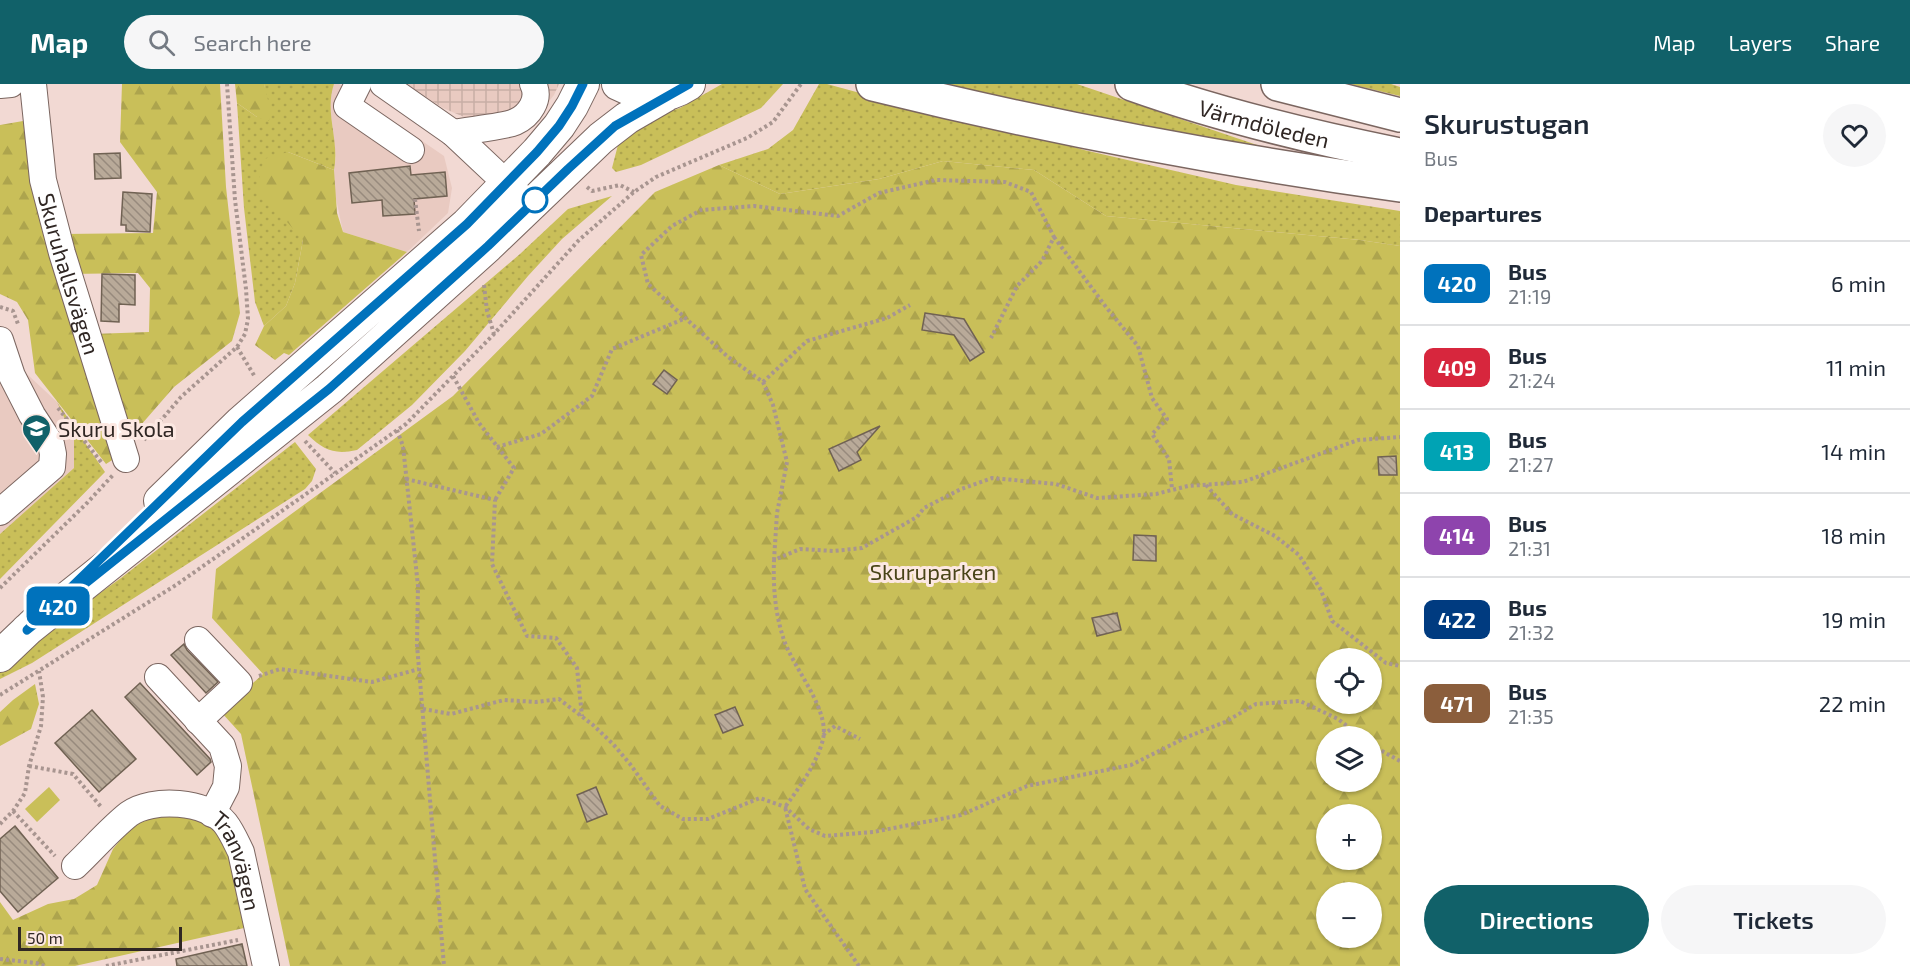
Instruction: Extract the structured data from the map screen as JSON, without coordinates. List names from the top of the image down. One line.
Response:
{"streets":{"highway":["Värmdöleden"],"street":["Skuruhallsvägen","Tranvägen"]},"parks":["Skuruparken"],"places":{"school or university":["Skuru Skola"]},"lines":["bus line 420"],"scale_bar":"50 m","page":{"header":"Map","search":"Search here","nav":["Map","Layers","Share"],"on_map":"420","heading":[["Skurustugan","Bus"],"Departures"],"list":[{"mark":"420","name":"Bus","note":"21:19","value":"6 min"},{"mark":"409","name":"Bus","note":"21:24","value":"11 min"},{"mark":"413","name":"Bus","note":"21:27","value":"14 min"},{"mark":"414","name":"Bus","note":"21:31","value":"18 min"},{"mark":"422","name":"Bus","note":"21:32","value":"19 min"},{"mark":"471","name":"Bus","note":"21:35","value":"22 min"}],"map_buttons":["+","−"],"buttons":["Directions","Tickets"],"scale":"50 m"}}
